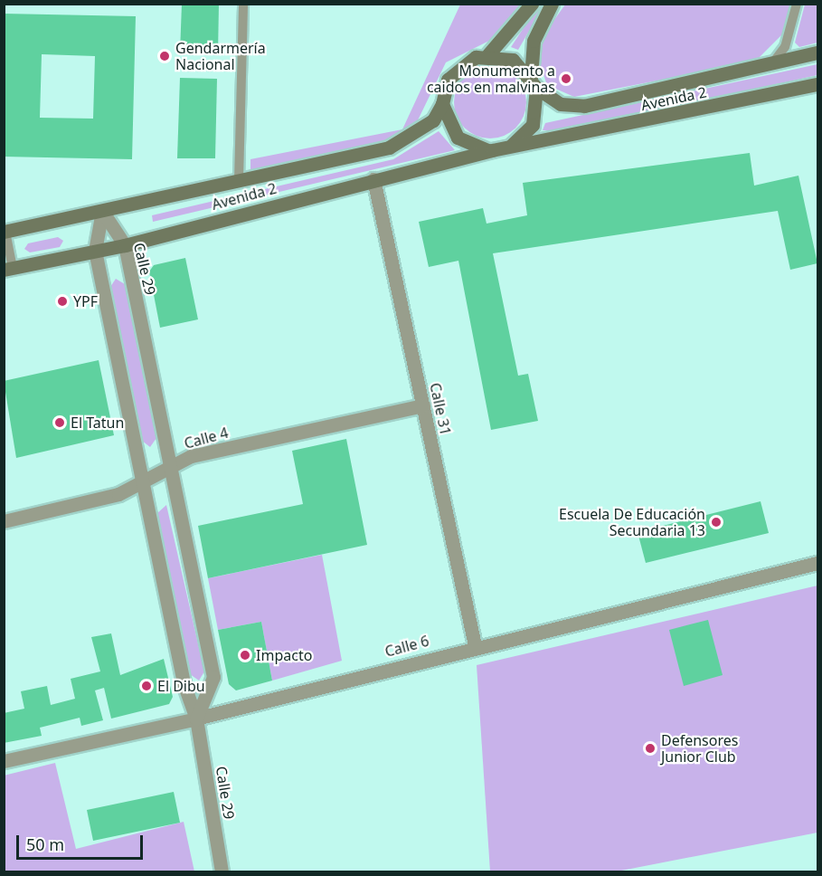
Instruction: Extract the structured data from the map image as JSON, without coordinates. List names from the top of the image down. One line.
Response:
{"streets":{"main road":["Avenida 2"],"street":["Calle 29","Calle 31","Calle 4","Calle 6"]},"crossings":[["Avenida 2","Calle 29"],["Avenida 2","Calle 31"],["Calle 29","Calle 4"],["Calle 29","Calle 6"],["Calle 31","Calle 4"],["Calle 31","Calle 6"]],"places":["Gendarmería Nacional","Monumento a caidos en malvinas","YPF","El Tatun","Escuela De Educación Secundaria 13","Impacto","El Dibu","Defensores Junior Club"],"scale_bar":"50 m"}
